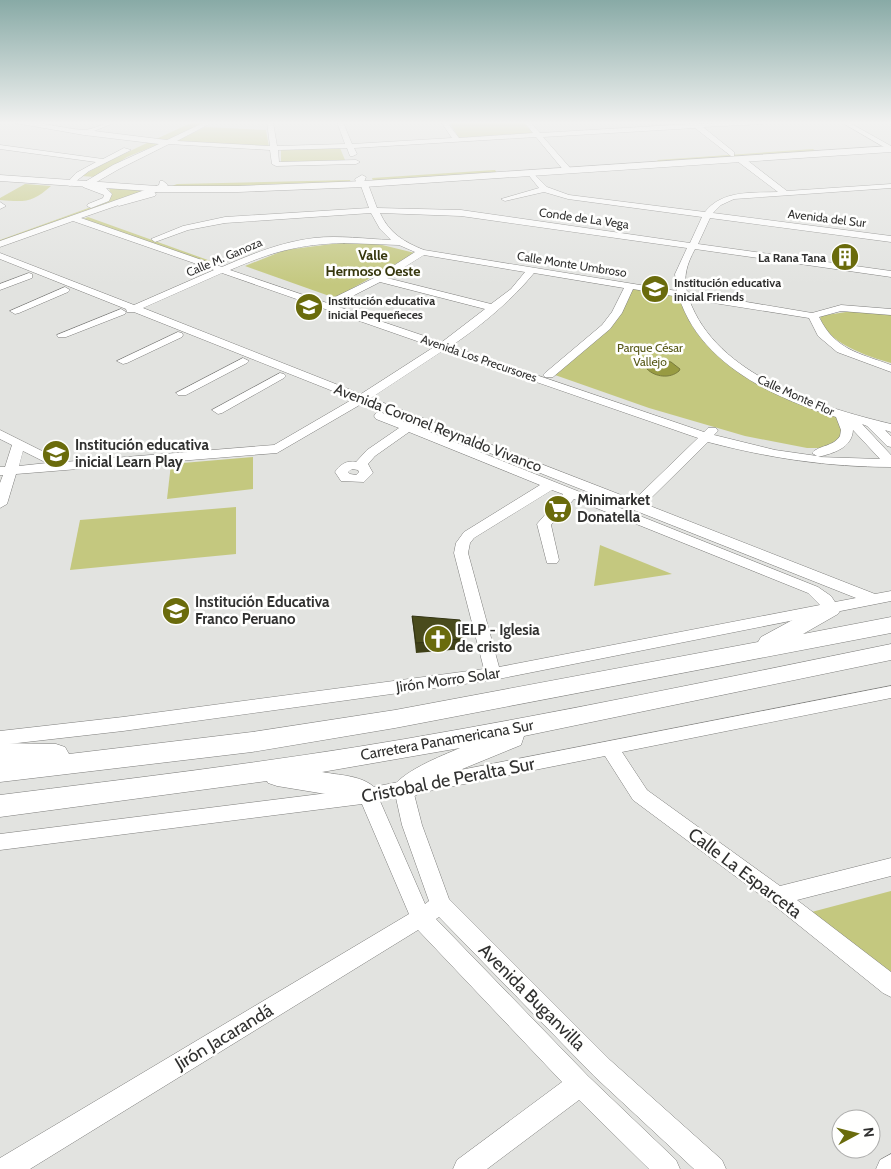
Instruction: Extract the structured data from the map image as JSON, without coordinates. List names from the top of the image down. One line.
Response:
{"streets":{"highway":["Carretera Panamericana Sur"],"street":["Conde de La Vega","Avenida del Sur","Calle M. Ganoza","Calle Monte Umbroso","Avenida Los Precursores","Calle Monte Flor","Avenida Coronel Reynaldo Vivanco","Jirón Morro Solar","Cristobal de Peralta Sur","Calle La Esparceta","Avenida Buganvilla","Jirón Jacarandá"]},"crossings":[["Conde de La Vega","Avenida Los Precursores"],["Conde de La Vega","Calle Monte Flor"],["Avenida del Sur","Calle Monte Flor"],["Calle M. Ganoza","Calle Monte Umbroso"],["Calle M. Ganoza","Avenida Los Precursores"],["Calle M. Ganoza","Avenida Coronel Reynaldo Vivanco"],["Calle Monte Umbroso","Calle Monte Flor"],["Avenida Coronel Reynaldo Vivanco","Jirón Morro Solar"],["Cristobal de Peralta Sur","Calle La Esparceta"],["Cristobal de Peralta Sur","Avenida Buganvilla"],["Avenida Buganvilla","Jirón Jacarandá"]],"districts":["Valle Hermoso Oeste"],"parks":["Parque César Vallejo"],"places":{"building":["La Rana Tana"],"school or university":["Institución educativa inicial Friends","Institución educativa inicial Pequeñeces","Institución educativa inicial Learn Play","Institución Educativa Franco Peruano"],"supermarket":["Minimarket Donatella"],"church":["IELP - Iglesia de cristo"]},"north":"right"}
